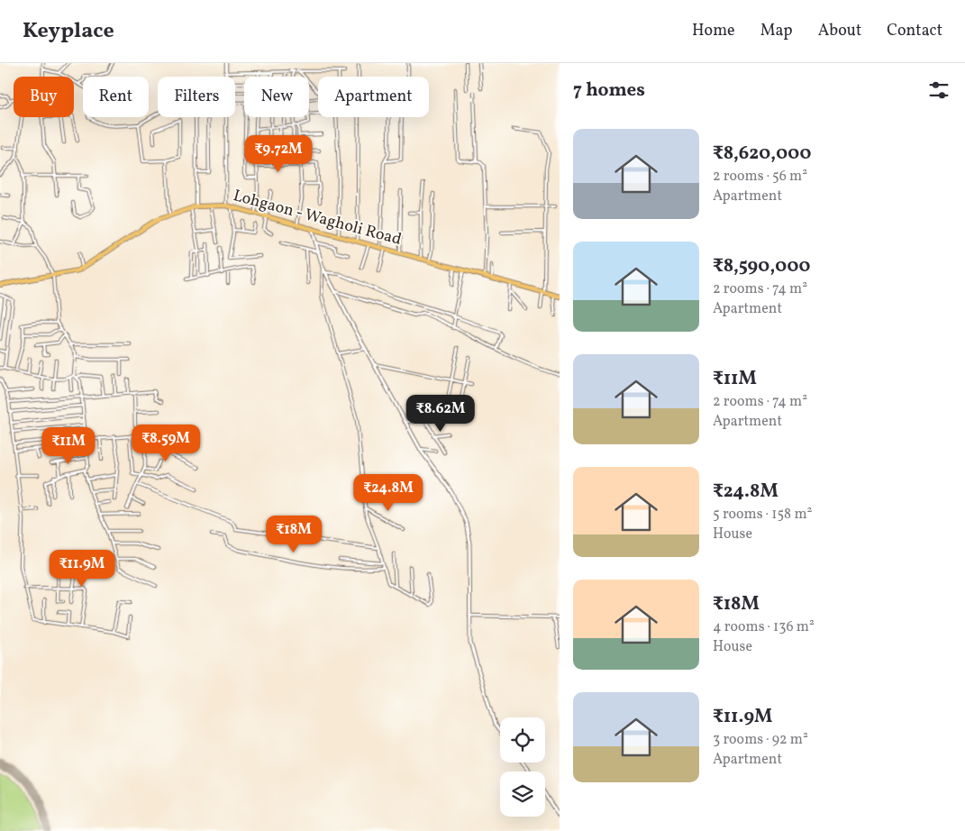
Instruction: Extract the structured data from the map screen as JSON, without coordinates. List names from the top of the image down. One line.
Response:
{"streets":{"main road":["Lohgaon - Wagholi Road"]},"page":{"header":"Keyplace","nav":["Home","Map","About","Contact"],"heading":"7 homes","chip":["Buy","Rent","Filters","New","Apartment"],"list":[{"name":"₹8,620,000","note":"2 rooms · 56 m² · Apartment"},{"name":"₹8,590,000","note":"2 rooms · 74 m² · Apartment"},{"name":"₹11M","note":"2 rooms · 74 m² · Apartment"},{"name":"₹24.8M","note":"5 rooms · 158 m² · House"},{"name":"₹18M","note":"4 rooms · 136 m² · House"},{"name":"₹11.9M","note":"3 rooms · 92 m² · Apartment"}],"price":["₹9.72M","₹8.62M","₹8.59M","₹11M","₹24.8M","₹18M","₹11.9M"]}}
